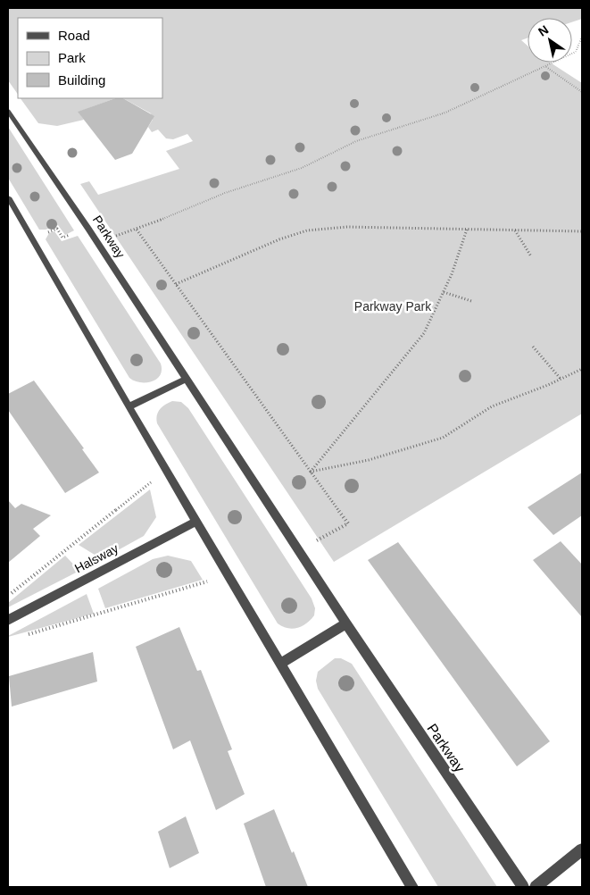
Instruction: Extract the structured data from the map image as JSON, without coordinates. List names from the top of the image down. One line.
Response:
{"streets":{"street":["Parkway","Halsway"]},"parks":["Parkway Park"],"legend":["Road","Park","Building"],"north":"top left"}
